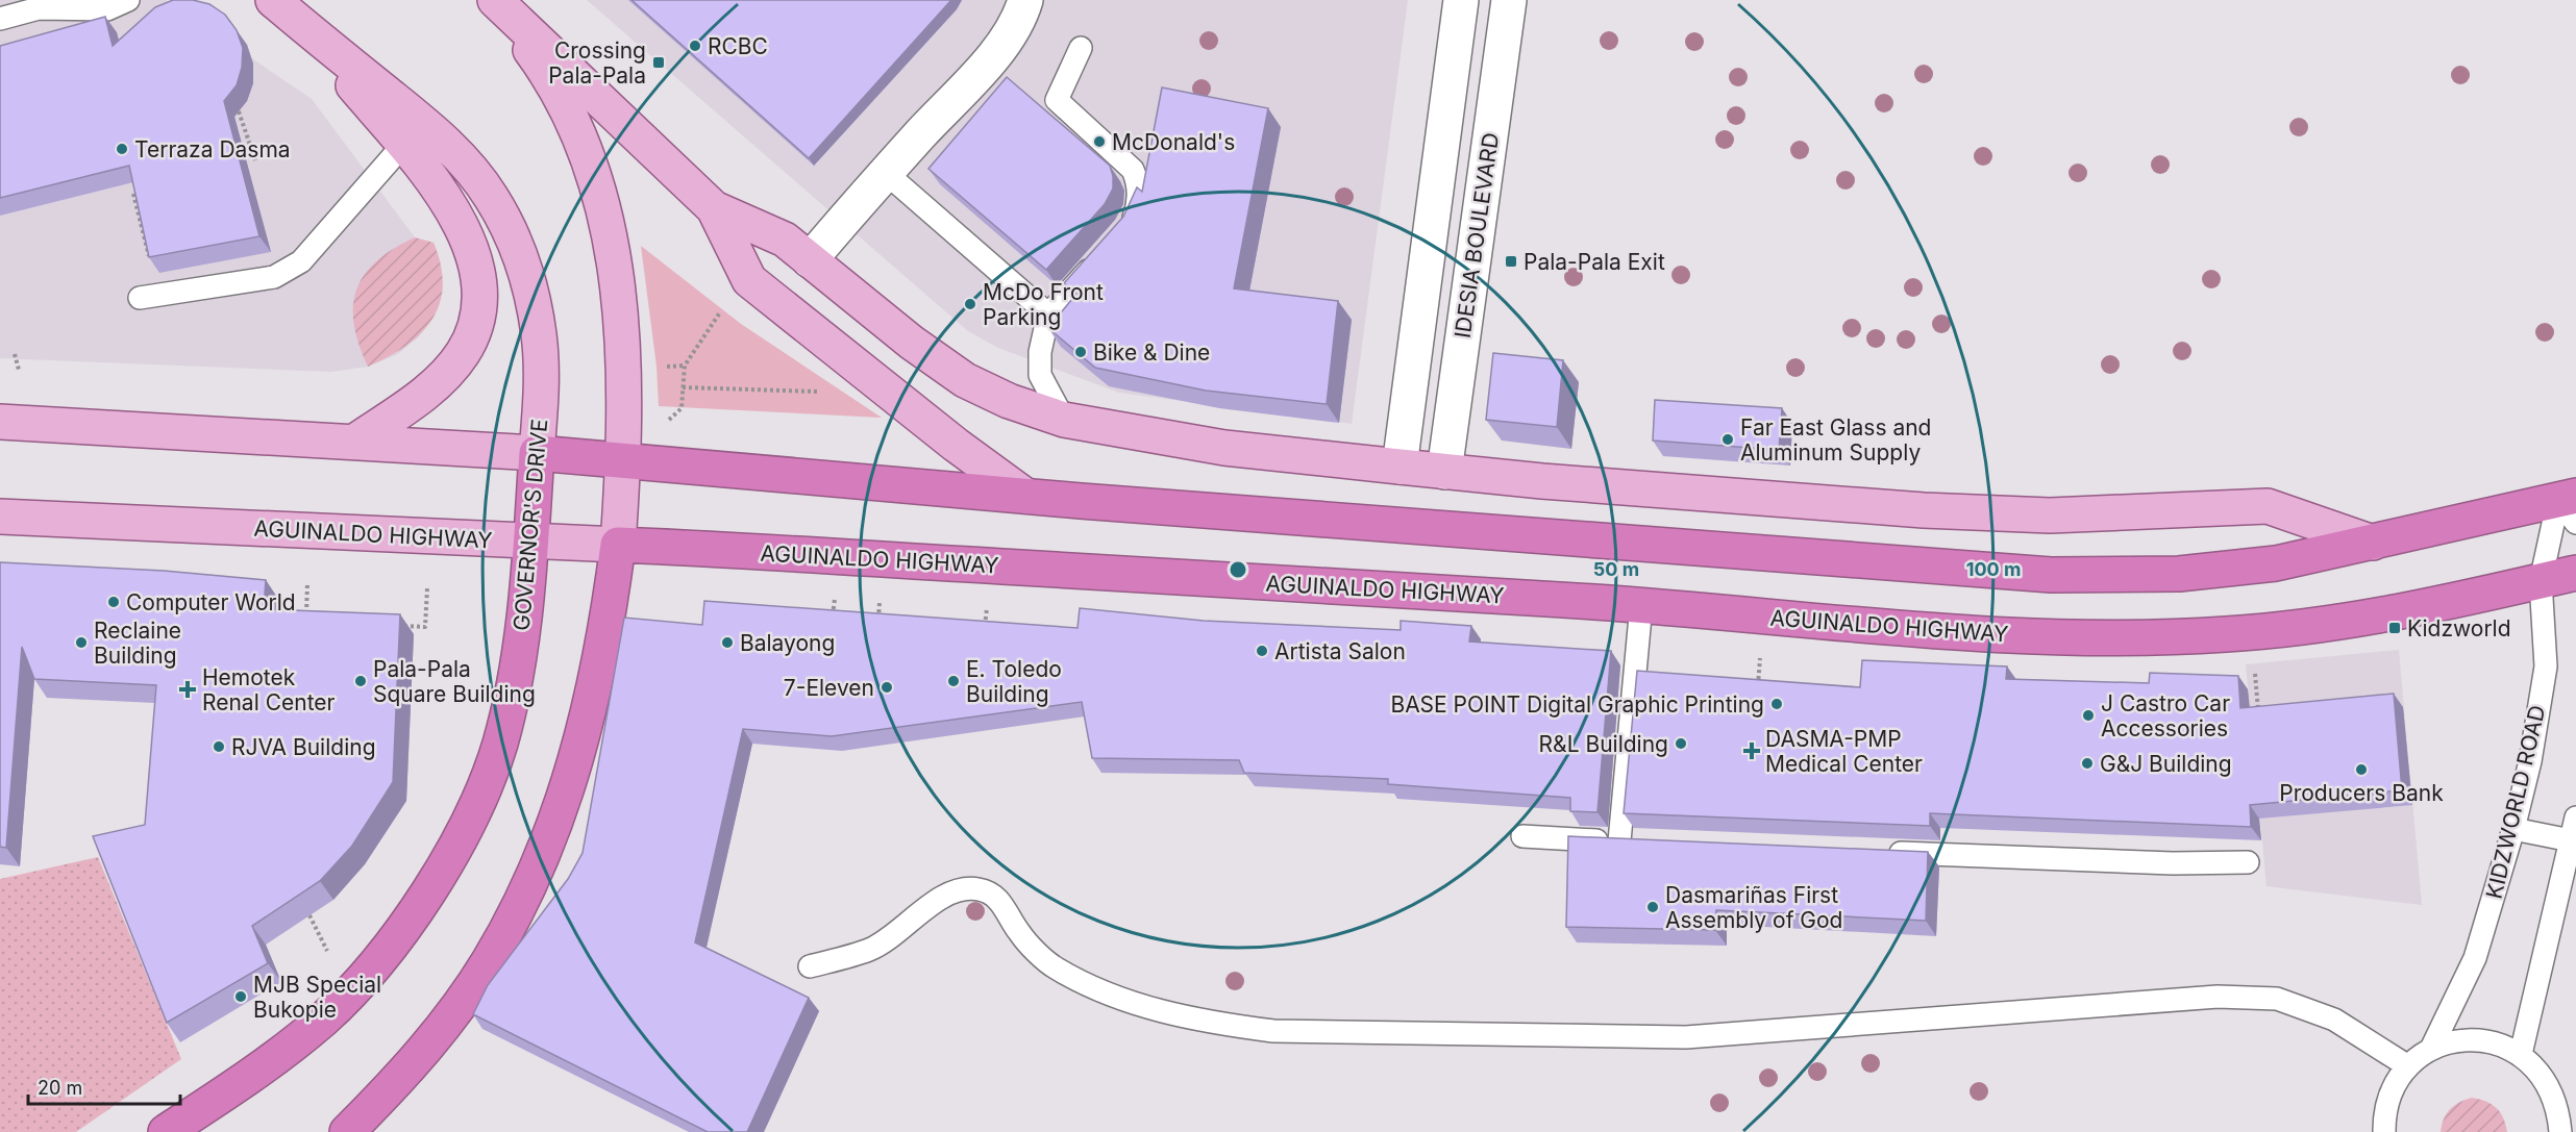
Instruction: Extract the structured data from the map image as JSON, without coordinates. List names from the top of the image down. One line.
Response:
{"streets":{"highway":["GOVERNOR'S DRIVE","AGUINALDO HIGHWAY"],"street":["IDESIA BOULEVARD"],"lane":["KIDZWORLD ROAD"]},"crossings":[["GOVERNOR'S DRIVE","AGUINALDO HIGHWAY"],["AGUINALDO HIGHWAY","KIDZWORLD ROAD"]],"places":{"other":["RCBC","McDonald's","Terraza Dasma","McDo Front Parking","Bike & Dine","Far East Glass and Aluminum Supply","Computer World","Reclaine Building","Balayong","Artista Salon","Pala-Pala Square Building","E. Toledo Building","7-Eleven","BASE POINT Digital Graphic Printing","J Castro Car Accessories","R&L Building","RJVA Building","G&J Building","Producers Bank","Dasmariñas First Assembly of God","MJB Special Bukopie"],"transit":["Crossing Pala-Pala","Pala-Pala Exit","Kidzworld"],"health":["Hemotek Renal Center","DASMA-PMP Medical Center"]},"scale_bar":"20 m","rings":["50 m","100 m"]}
